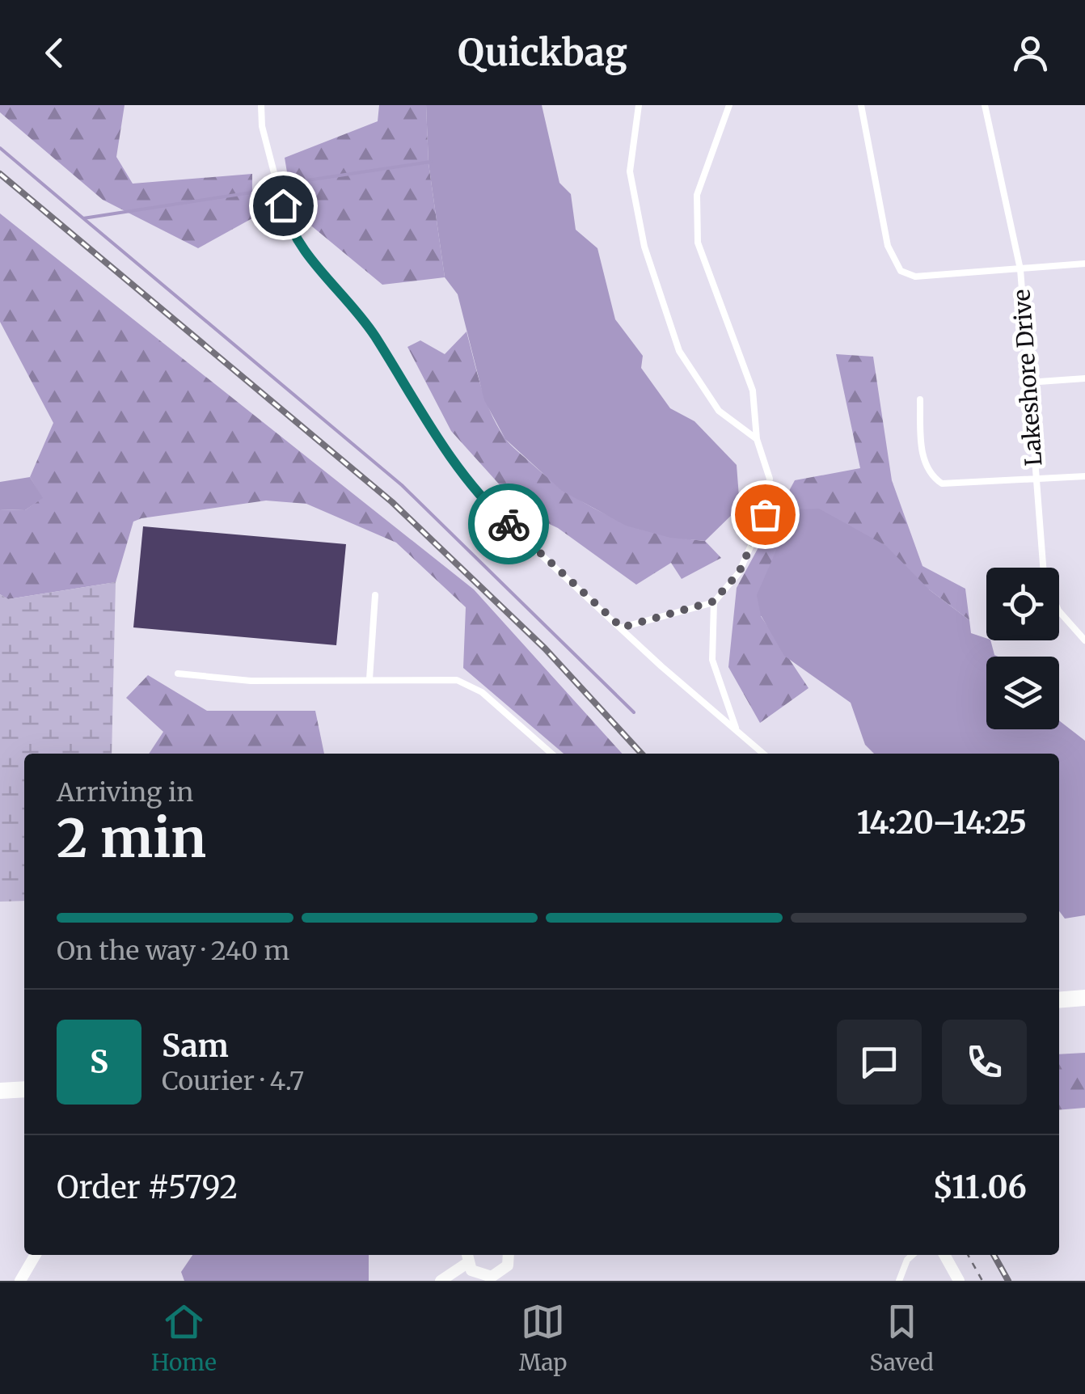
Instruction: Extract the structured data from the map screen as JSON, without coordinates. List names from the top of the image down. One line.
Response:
{"streets":{"lane":["Lakeshore Drive"]},"page":{"header":"Quickbag","heading":["2 min","Arriving in","14:20–14:25"],"panel":["Sam","Courier · 4.7","Order #5792","$11.06"],"bar":"On the way · 240 m","round":"S","tabs":["Home","Map","Saved"]}}
